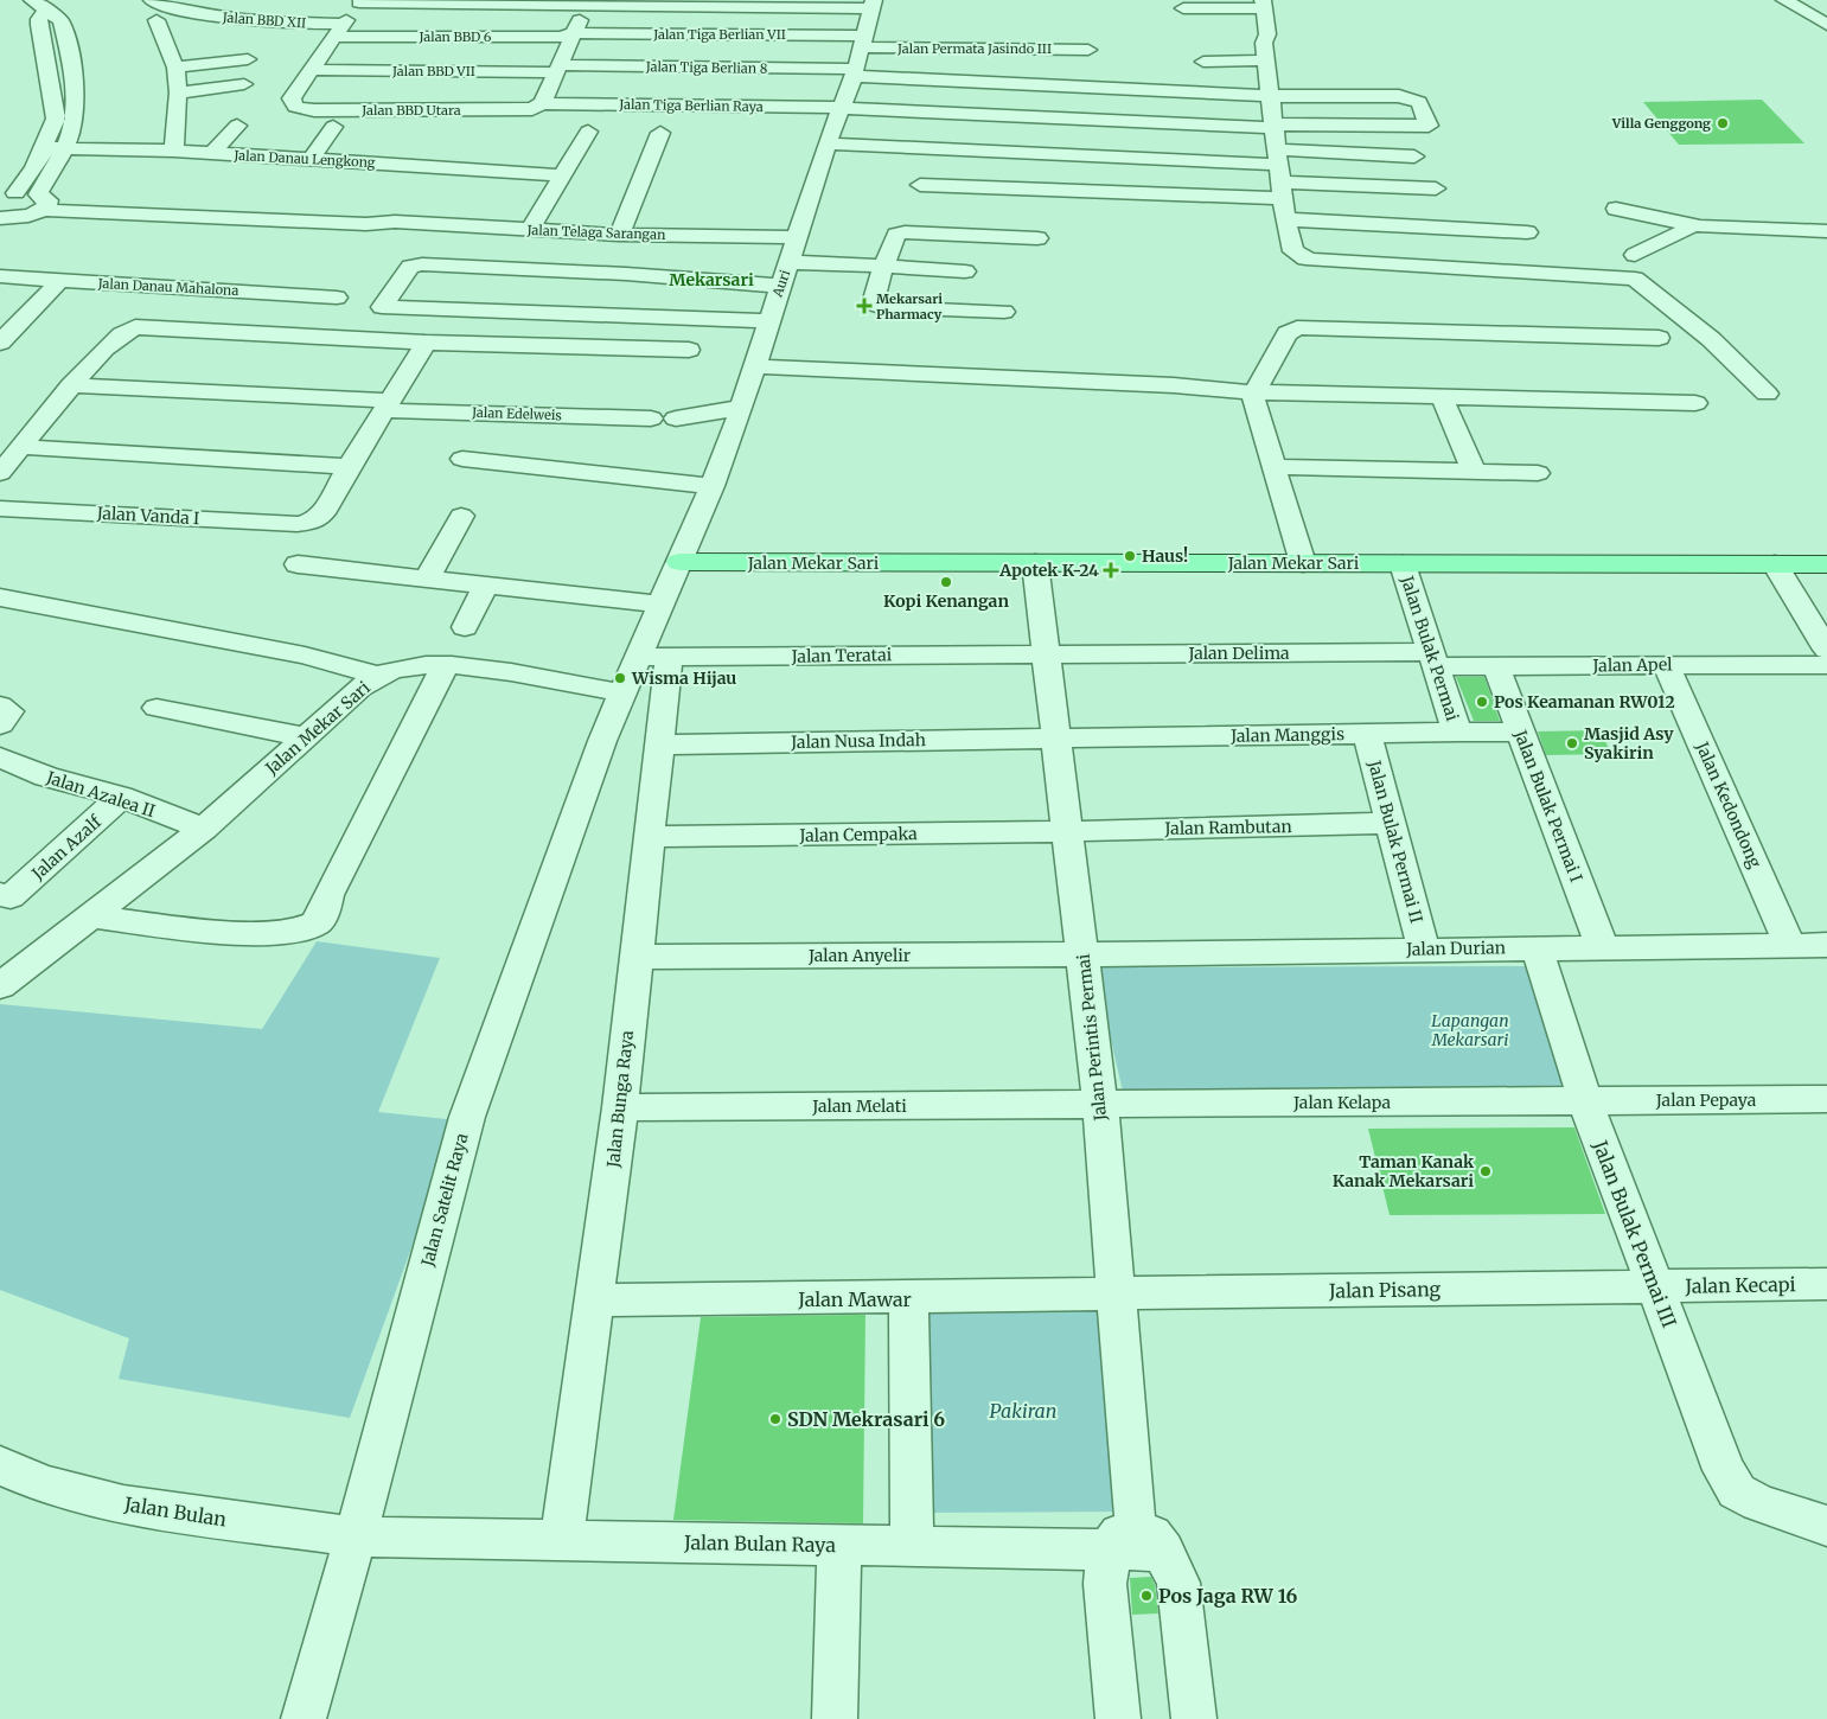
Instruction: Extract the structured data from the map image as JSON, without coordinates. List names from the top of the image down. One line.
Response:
{"streets":{"main road":["Jalan Mekar Sari"],"street":["Jalan BBD XII","Jalan Tiga Berlian VII","Jalan BBD 6","Jalan Permata Jasindo III","Jalan Tiga Berlian 8","Jalan BBD VII","Jalan Tiga Berlian Raya","Jalan BBD Utara","Jalan Danau Lengkong","Jalan Telaga Sarangan","Auri","Jalan Danau Mahalona","Jalan Edelweis","Jalan Vanda I","Jalan Bulak Permai","Jalan Delima","Jalan Teratai","Jalan Apel","Jalan Manggis","Jalan Nusa Indah","Jalan Azalea II","Jalan Kedondong","Jalan Bulak Permai I","Jalan Rambutan","Jalan Cempaka","Jalan Bulak Permai II","Jalan Azalf","Jalan Durian","Jalan Anyelir","Jalan Perintis Permai","Jalan Bunga Raya","Jalan Pepaya","Jalan Kelapa","Jalan Melati","Jalan Satelit Raya","Jalan Bulak Permai III","Jalan Kecapi","Jalan Pisang","Jalan Mawar","Jalan Bulan","Jalan Bulan Raya"]},"crossings":[["Jalan BBD XII","Jalan BBD 6"],["Jalan BBD XII","Jalan BBD Utara"],["Jalan Tiga Berlian VII","Jalan BBD 6"],["Jalan Tiga Berlian VII","Jalan Permata Jasindo III"],["Jalan Tiga Berlian VII","Auri"],["Jalan BBD 6","Jalan BBD Utara"],["Jalan Permata Jasindo III","Auri"],["Jalan Tiga Berlian 8","Jalan BBD VII"],["Jalan Tiga Berlian 8","Jalan Tiga Berlian Raya"],["Jalan Tiga Berlian 8","Auri"],["Jalan BBD VII","Jalan BBD Utara"],["Jalan Tiga Berlian Raya","Jalan BBD Utara"],["Jalan Tiga Berlian Raya","Auri"],["Jalan Telaga Sarangan","Auri"],["Auri","Jalan Mekar Sari"],["Jalan Mekar Sari","Jalan Bulak Permai"],["Jalan Mekar Sari","Jalan Azalea II"],["Jalan Mekar Sari","Jalan Perintis Permai"],["Jalan Mekar Sari","Jalan Satelit Raya"],["Jalan Bulak Permai","Jalan Delima"],["Jalan Bulak Permai","Jalan Apel"],["Jalan Bulak Permai","Jalan Manggis"],["Jalan Delima","Jalan Teratai"],["Jalan Delima","Jalan Apel"],["Jalan Delima","Jalan Perintis Permai"],["Jalan Teratai","Jalan Perintis Permai"],["Jalan Teratai","Jalan Bunga Raya"],["Jalan Apel","Jalan Kedondong"],["Jalan Apel","Jalan Bulak Permai I"],["Jalan Manggis","Jalan Nusa Indah"],["Jalan Manggis","Jalan Bulak Permai I"],["Jalan Manggis","Jalan Bulak Permai II"],["Jalan Manggis","Jalan Perintis Permai"],["Jalan Nusa Indah","Jalan Perintis Permai"],["Jalan Nusa Indah","Jalan Bunga Raya"],["Jalan Azalea II","Jalan Azalf"],["Jalan Kedondong","Jalan Durian"],["Jalan Bulak Permai I","Jalan Durian"],["Jalan Rambutan","Jalan Cempaka"],["Jalan Rambutan","Jalan Bulak Permai II"],["Jalan Rambutan","Jalan Perintis Permai"],["Jalan Cempaka","Jalan Perintis Permai"],["Jalan Cempaka","Jalan Bunga Raya"],["Jalan Bulak Permai II","Jalan Durian"],["Jalan Durian","Jalan Anyelir"],["Jalan Durian","Jalan Perintis Permai"],["Jalan Durian","Jalan Bulak Permai III"],["Jalan Anyelir","Jalan Perintis Permai"],["Jalan Anyelir","Jalan Bunga Raya"],["Jalan Perintis Permai","Jalan Kelapa"],["Jalan Perintis Permai","Jalan Melati"],["Jalan Perintis Permai","Jalan Pisang"],["Jalan Perintis Permai","Jalan Mawar"],["Jalan Bunga Raya","Jalan Melati"],["Jalan Bunga Raya","Jalan Mawar"],["Jalan Bunga Raya","Jalan Bulan Raya"],["Jalan Pepaya","Jalan Kelapa"],["Jalan Pepaya","Jalan Bulak Permai III"],["Jalan Kelapa","Jalan Melati"],["Jalan Kelapa","Jalan Bulak Permai III"],["Jalan Satelit Raya","Jalan Bulan"],["Jalan Satelit Raya","Jalan Bulan Raya"],["Jalan Bulak Permai III","Jalan Kecapi"],["Jalan Bulak Permai III","Jalan Pisang"],["Jalan Kecapi","Jalan Pisang"],["Jalan Pisang","Jalan Mawar"],["Jalan Bulan","Jalan Bulan Raya"]],"districts":["Mekarsari"],"parks":["Lapangan Mekarsari","Pakiran"],"places":{"other":["Villa Genggong","Haus!","Kopi Kenangan","Wisma Hijau","Pos Keamanan RW012","Masjid Asy Syakirin","Taman Kanak Kanak Mekarsari","SDN Mekrasari 6","Pos Jaga RW 16"],"health":["Mekarsari Pharmacy","Apotek K-24"]}}
